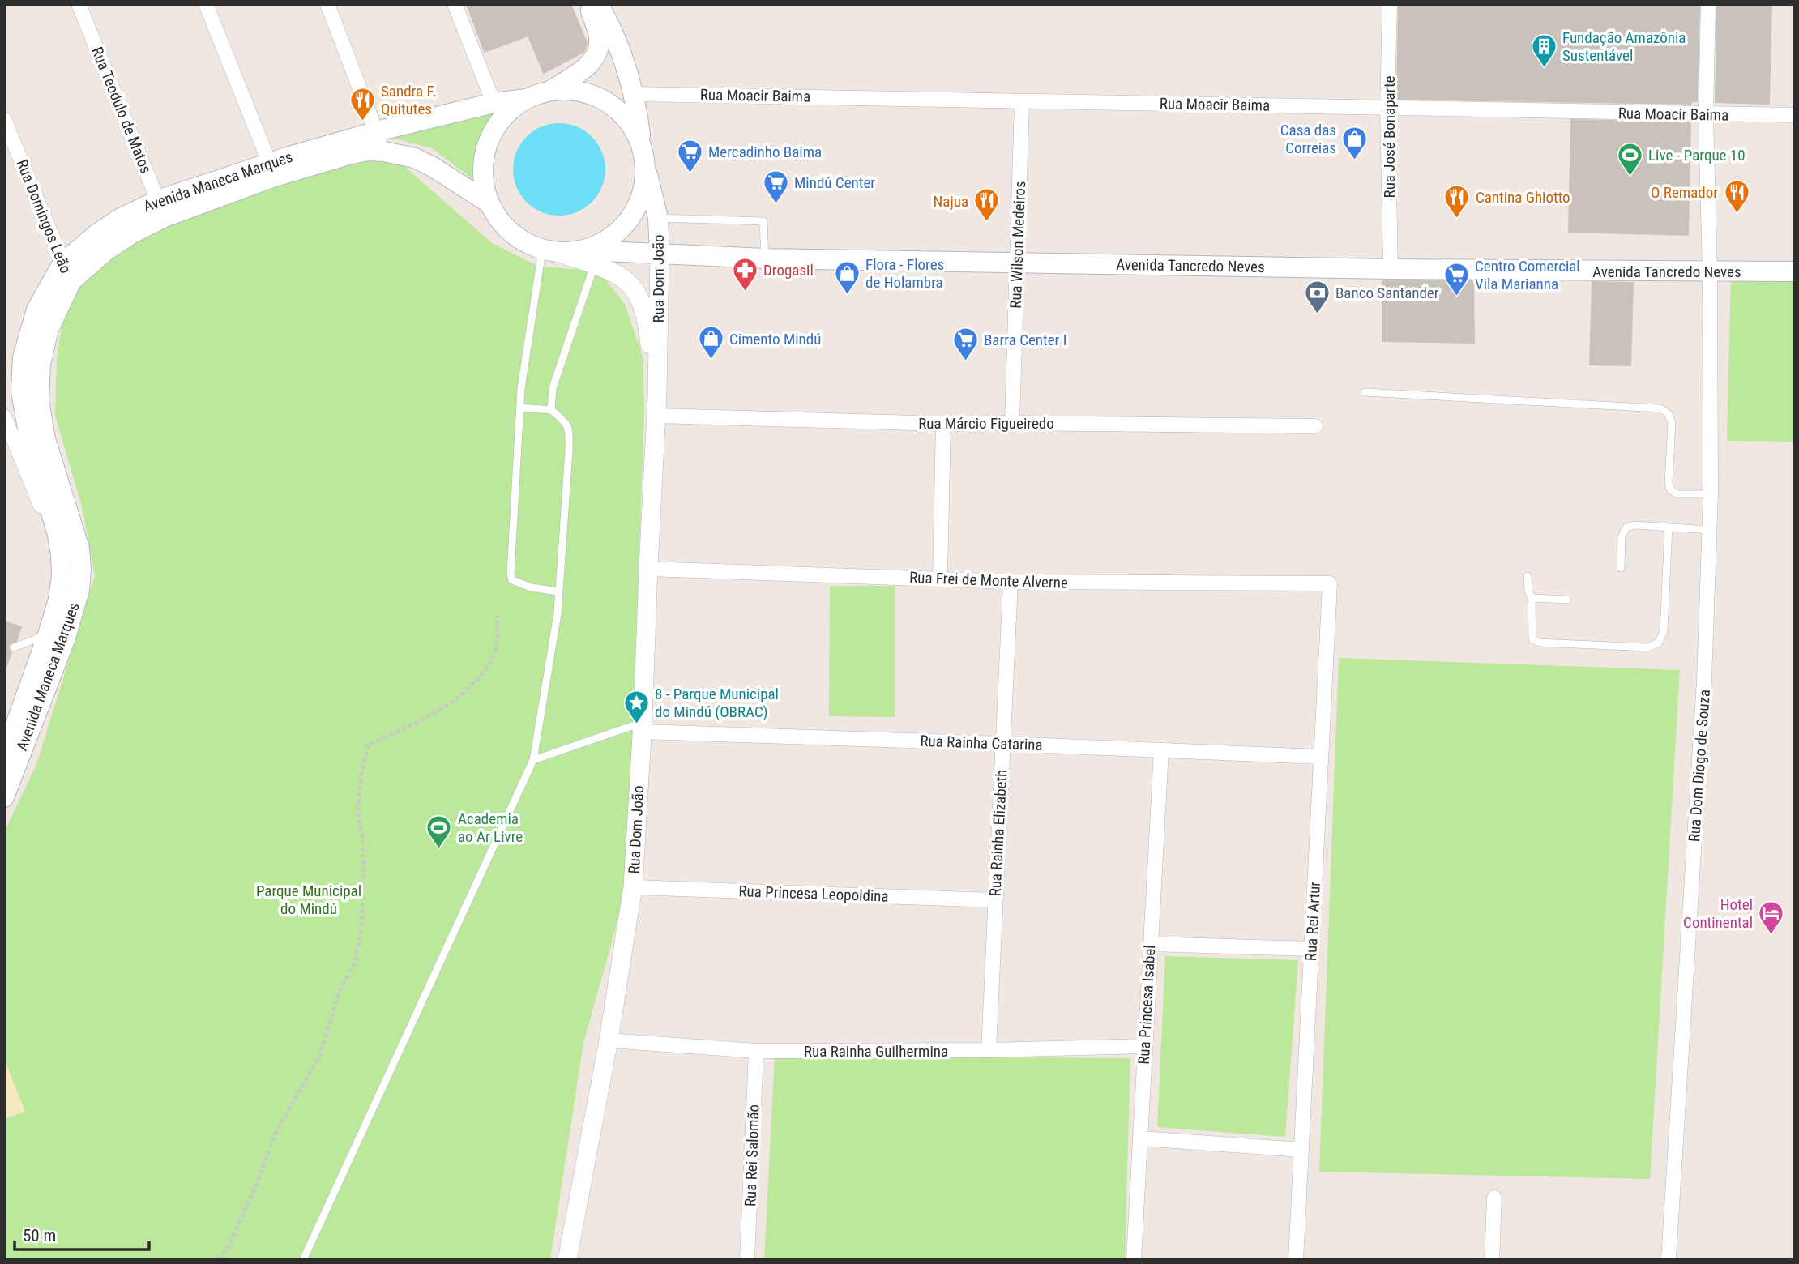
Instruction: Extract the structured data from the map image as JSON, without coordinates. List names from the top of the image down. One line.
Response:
{"streets":{"main road":["Avenida Maneca Marques","Avenida Tancredo Neves","Rua Dom João"],"street":["Rua Moacir Baima","Rua Teodulo de Matos","Rua José Bonaparte","Rua Domingos Leão","Rua Wilson Medeiros","Rua Márcio Figueiredo","Rua Frei de Monte Alverne","Rua Rainha Catarina","Rua Dom Diogo de Souza","Rua Rainha Elizabeth","Rua Princesa Leopoldina","Rua Rei Artur","Rua Princesa Isabel","Rua Rainha Guilhermina","Rua Rei Salomão"]},"crossings":[["Rua Moacir Baima","Rua José Bonaparte"],["Rua Moacir Baima","Rua Wilson Medeiros"],["Rua Moacir Baima","Rua Dom Diogo de Souza"],["Rua Teodulo de Matos","Avenida Maneca Marques"],["Rua José Bonaparte","Avenida Tancredo Neves"],["Avenida Maneca Marques","Rua Domingos Leão"],["Avenida Maneca Marques","Avenida Tancredo Neves"],["Avenida Maneca Marques","Rua Dom João"],["Rua Wilson Medeiros","Avenida Tancredo Neves"],["Rua Wilson Medeiros","Rua Márcio Figueiredo"],["Avenida Tancredo Neves","Rua Dom João"],["Avenida Tancredo Neves","Rua Dom Diogo de Souza"],["Rua Dom João","Rua Márcio Figueiredo"],["Rua Dom João","Rua Frei de Monte Alverne"],["Rua Dom João","Rua Rainha Catarina"],["Rua Dom João","Rua Princesa Leopoldina"],["Rua Dom João","Rua Rainha Guilhermina"],["Rua Frei de Monte Alverne","Rua Rainha Elizabeth"],["Rua Frei de Monte Alverne","Rua Rei Artur"],["Rua Rainha Catarina","Rua Rainha Elizabeth"],["Rua Rainha Catarina","Rua Rei Artur"],["Rua Rainha Catarina","Rua Princesa Isabel"],["Rua Rainha Elizabeth","Rua Princesa Leopoldina"],["Rua Rainha Elizabeth","Rua Rainha Guilhermina"],["Rua Princesa Isabel","Rua Rainha Guilhermina"],["Rua Rainha Guilhermina","Rua Rei Salomão"]],"parks":["Parque Municipal do Mindú"],"places":{"building":["Fundação Amazônia Sustentável"],"restaurant":["Sandra F. Quitutes","O Remador","Cantina Ghiotto","Najua"],"shop":["Casa das Correias","Flora - Flores de Holambra","Cimento Mindú"],"supermarket":["Mercadinho Baima","Mindú Center","Centro Comercial Vila Marianna","Barra Center I"],"sports":["Live - Parque 10","Academia ao Ar Livre"],"pharmacy":["Drogasil"],"bank":["Banco Santander"],"place":["8 - Parque Municipal do Mindú (OBRAC)"],"hotel":["Hotel Continental"]},"scale_bar":"50 m"}
